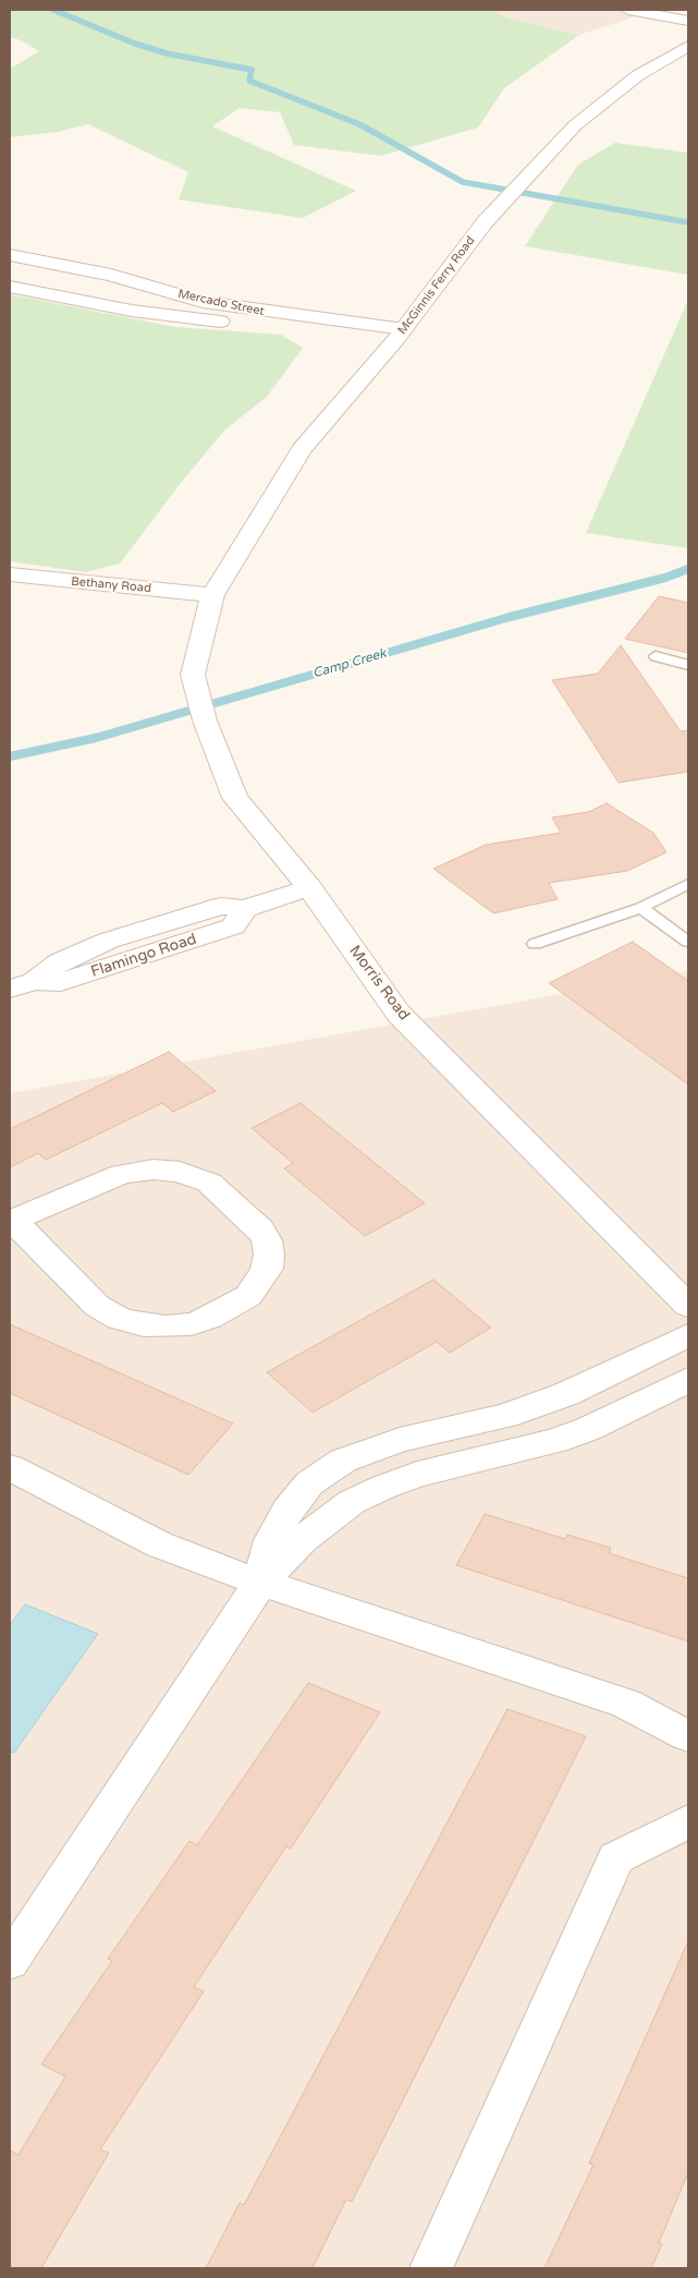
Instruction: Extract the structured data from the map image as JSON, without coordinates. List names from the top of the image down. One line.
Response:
{"streets":{"street":["McGinnis Ferry Road","Mercado Street","Bethany Road","Flamingo Road","Morris Road"]},"crossings":[["McGinnis Ferry Road","Mercado Street"],["McGinnis Ferry Road","Bethany Road"],["McGinnis Ferry Road","Morris Road"],["Bethany Road","Morris Road"],["Flamingo Road","Morris Road"]],"water":["Camp Creek"]}
